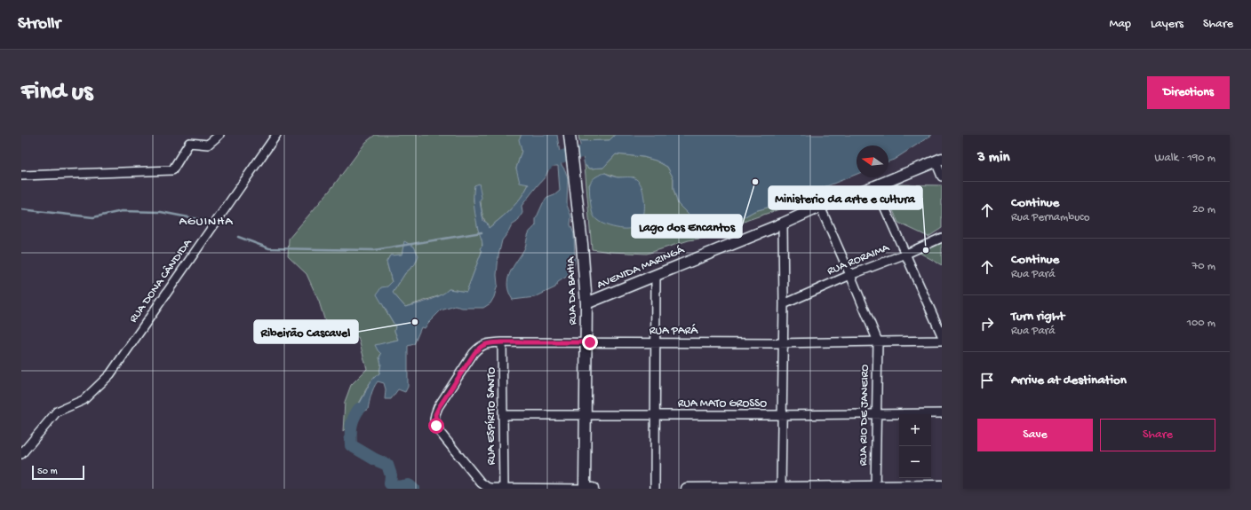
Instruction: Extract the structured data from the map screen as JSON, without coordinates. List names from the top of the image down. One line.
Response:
{"streets":{"street":["RUA RORAIMA","AVENIDA MARINGÁ","RUA DONA CÂNDIDA","RUA DA BAHIA","RUA PARÁ","RUA MATO GROSSO","RUA RIO DE JANEIRO","RUA ESPÍRITO SANTO"]},"crossings":[["AVENIDA MARINGÁ","RUA DA BAHIA"],["RUA DA BAHIA","RUA PARÁ"],["RUA DA BAHIA","RUA MATO GROSSO"],["RUA PARÁ","RUA RIO DE JANEIRO"],["RUA PARÁ","RUA ESPÍRITO SANTO"],["RUA MATO GROSSO","RUA RIO DE JANEIRO"],["RUA MATO GROSSO","RUA ESPÍRITO SANTO"]],"districts":["AGUINHA"],"places":["Lago dos Encantos","Ministerio da arte e cultura","Ribeirão Cascavel"],"scale_bar":"50 m","north":"left","page":{"header":"Strollr","nav":["Map","Layers","Share"],"buttons":["Directions",["Save","Share"]],"title":"Find us","heading":["3 min","Walk · 190 m"],"list":[["Continue","Rua Pernambuco","20 m"],["Continue","Rua Pará","70 m"],["Turn right","Rua Pará","100 m"],"Arrive at destination"],"map_buttons":["+","−"],"scale":"50 m"}}
